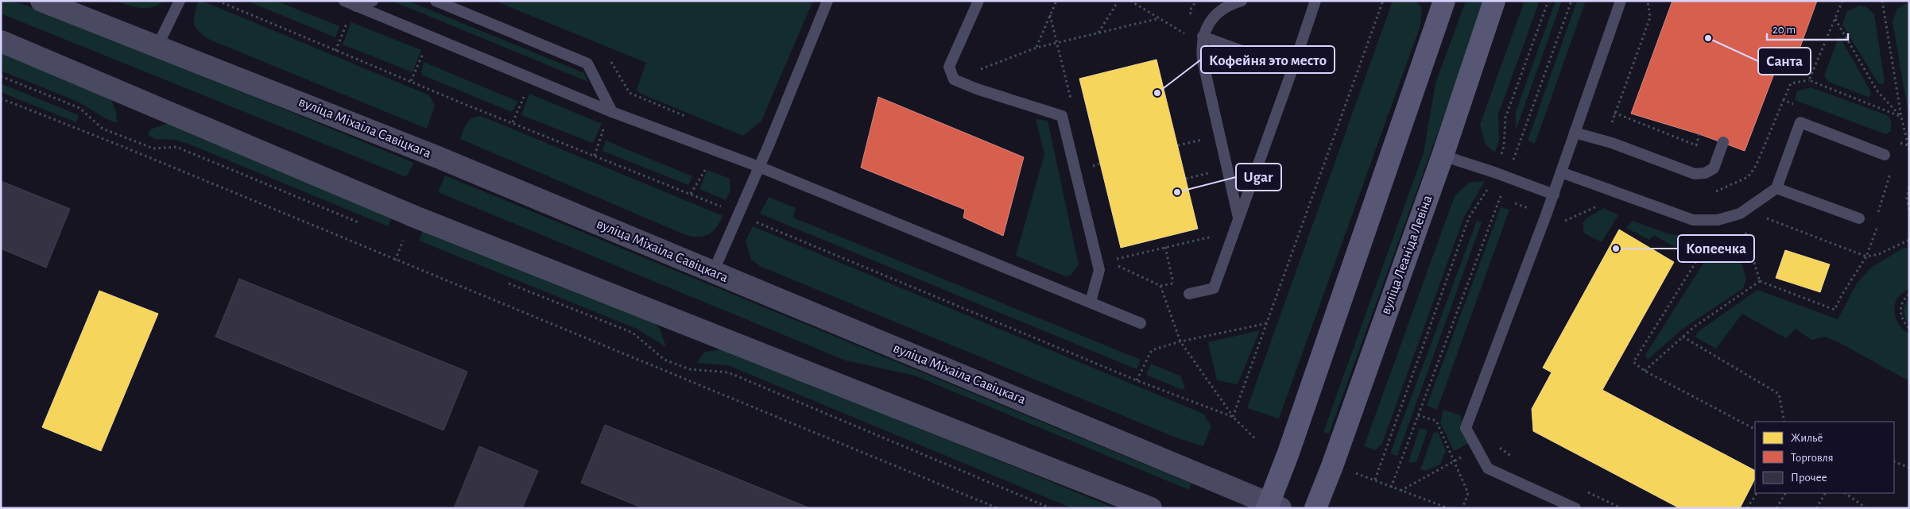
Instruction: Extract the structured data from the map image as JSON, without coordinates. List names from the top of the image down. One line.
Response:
{"streets":{"main road":["вуліца Леаніда Левіна"],"street":["вуліца Міхаіла Савіцкага"]},"places":["Санта","Кофейня это место","Ugar","Копеечка"],"legend":["Жильё","Торговля","Прочее"],"scale_bar":"20 m"}
